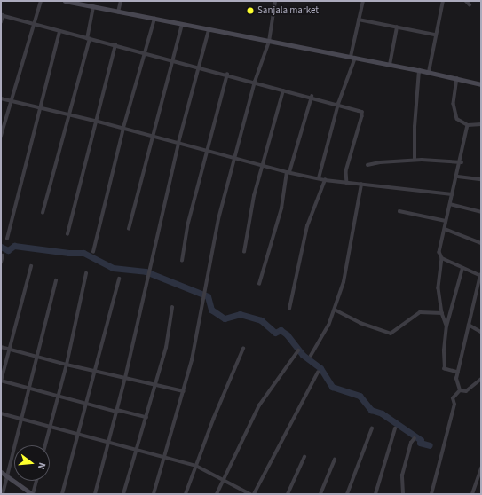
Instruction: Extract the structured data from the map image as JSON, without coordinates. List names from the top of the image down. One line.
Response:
{"places":["Sanjala market"],"north":"right"}
